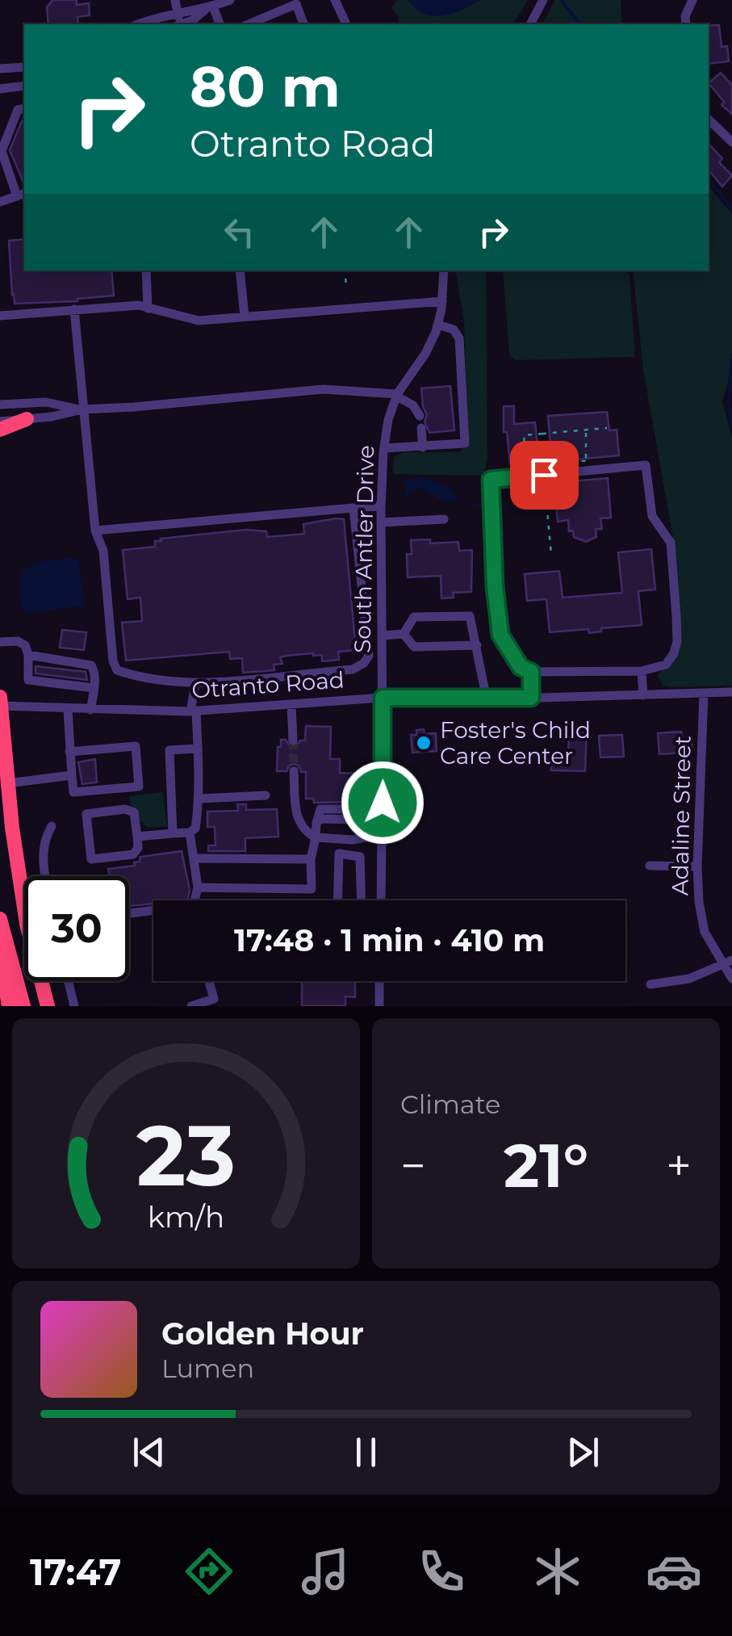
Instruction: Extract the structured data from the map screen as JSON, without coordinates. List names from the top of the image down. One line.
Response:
{"streets":{"street":["South Antler Drive","Otranto Road","Adaline Street"]},"crossings":[["South Antler Drive","Otranto Road"],["Otranto Road","Adaline Street"]],"places":["Foster's Child Care Center"],"page":{"turn":["80 m","Otranto Road"],"limit":"30","trip":"17:48 · 1 min · 410 m","tile":"Climate","heat":["−","21°","+"],"song":["Golden Hour","Lumen"],"tabs":"17:47","gauge":["23","km/h"]}}
